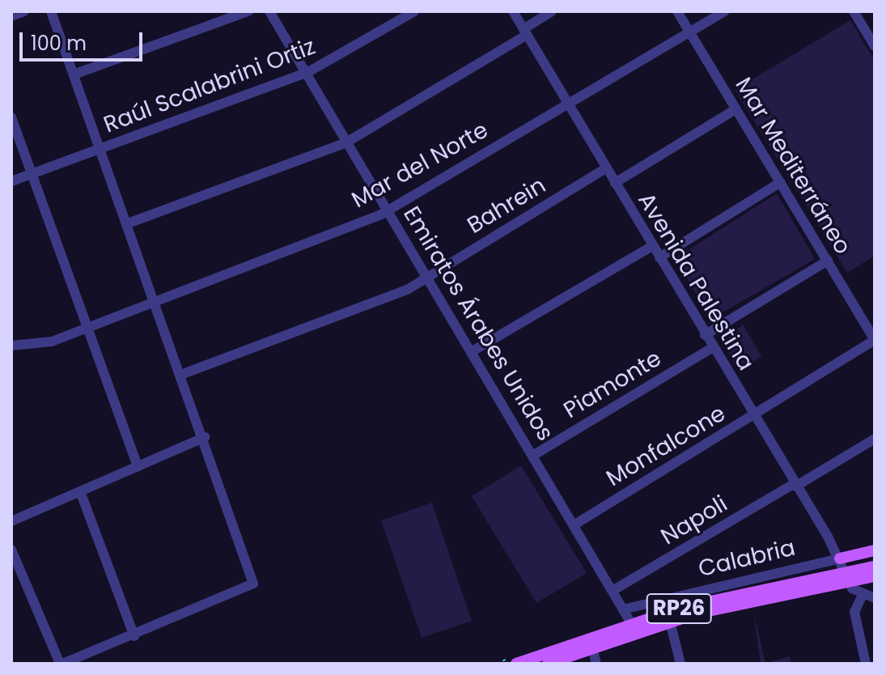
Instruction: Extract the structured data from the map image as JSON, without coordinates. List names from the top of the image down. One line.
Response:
{"streets":{"main road":["RP26"],"street":["Raúl Scalabrini Ortiz","Mar del Norte","Mar Mediterráneo","Bahrein","Avenida Palestina","Emiratos Árabes Unidos","Piamonte","Monfalcone","Napoli","Calabria"]},"crossings":[["Raúl Scalabrini Ortiz","Emiratos Árabes Unidos"],["Mar del Norte","Mar Mediterráneo"],["Mar del Norte","Avenida Palestina"],["Mar del Norte","Emiratos Árabes Unidos"],["Mar Mediterráneo","Monfalcone"],["Bahrein","Avenida Palestina"],["Bahrein","Emiratos Árabes Unidos"],["Avenida Palestina","Piamonte"],["Avenida Palestina","Monfalcone"],["Avenida Palestina","Napoli"],["Avenida Palestina","Calabria"],["Avenida Palestina","RP26"],["Emiratos Árabes Unidos","Piamonte"],["Emiratos Árabes Unidos","Monfalcone"],["Emiratos Árabes Unidos","Napoli"],["Emiratos Árabes Unidos","Calabria"],["Emiratos Árabes Unidos","RP26"]],"scale_bar":"100 m"}
